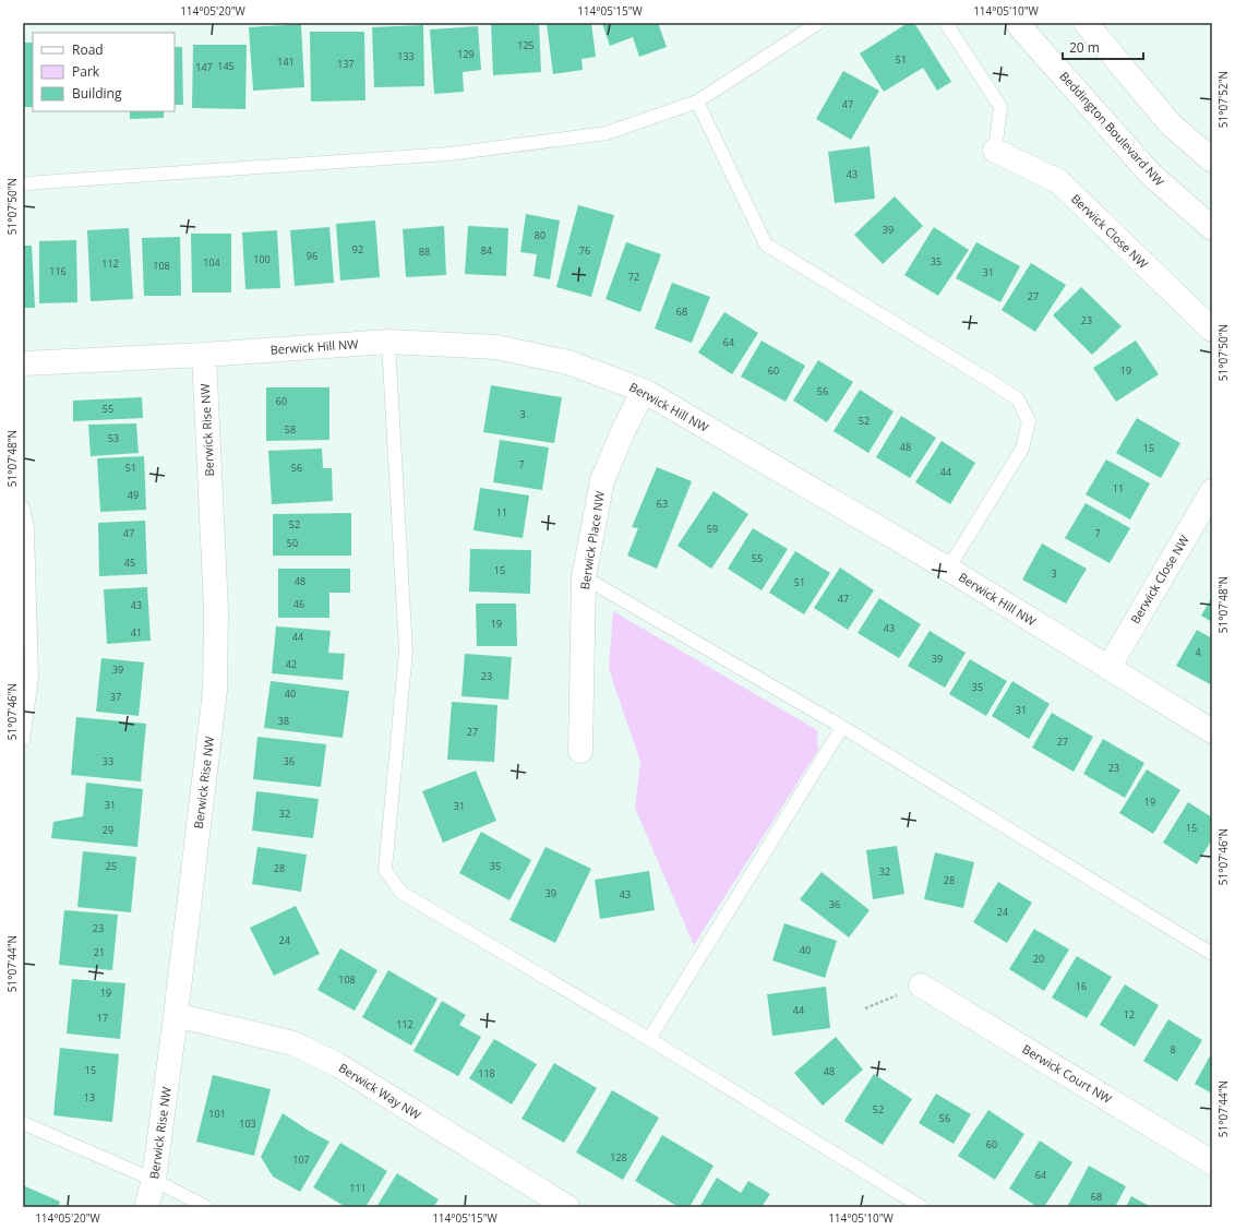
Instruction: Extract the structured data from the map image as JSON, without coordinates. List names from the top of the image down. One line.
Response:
{"streets":{"street":["Beddington Boulevard NW","Berwick Close NW","Berwick Hill NW","Berwick Rise NW","Berwick Place NW","Berwick Court NW","Berwick Way NW"]},"crossings":[["Berwick Close NW","Berwick Hill NW"],["Berwick Hill NW","Berwick Rise NW"],["Berwick Hill NW","Berwick Place NW"],["Berwick Rise NW","Berwick Way NW"]],"house_numbers":["125","129","133","51","141","137","145","147","47","43","39","80","92","84","76","88","96","100","35","104","112","108","116","31","72","27","68","23","64","60","19","56","60","55","3","52","58","53","48","15","7","51","56","44","11","49","63","11","52","59","47","7","50","55","45","15","3","48","51","47","46","43","19","43","41","44","4","39","42","39","23","35","40","37","31","38","27","27","33","36","23","19","31","31","32","15","29","25","35","28","32","28","39","43","36","24","23","24","40","21","20","108","16","19","44","12","17","112","8","15","48","118","13","52","101","56","103","60","128","107","64","111","68"],"legend":["Road","Park","Building"],"scale_bar":"20 m","coordinates":["114°05'20\"W","114°05'15\"W","114°05'10\"W","51°07'52\"N","51°07'50\"N","51°07'48\"N","51°07'46\"N","51°07'44\"N"]}
